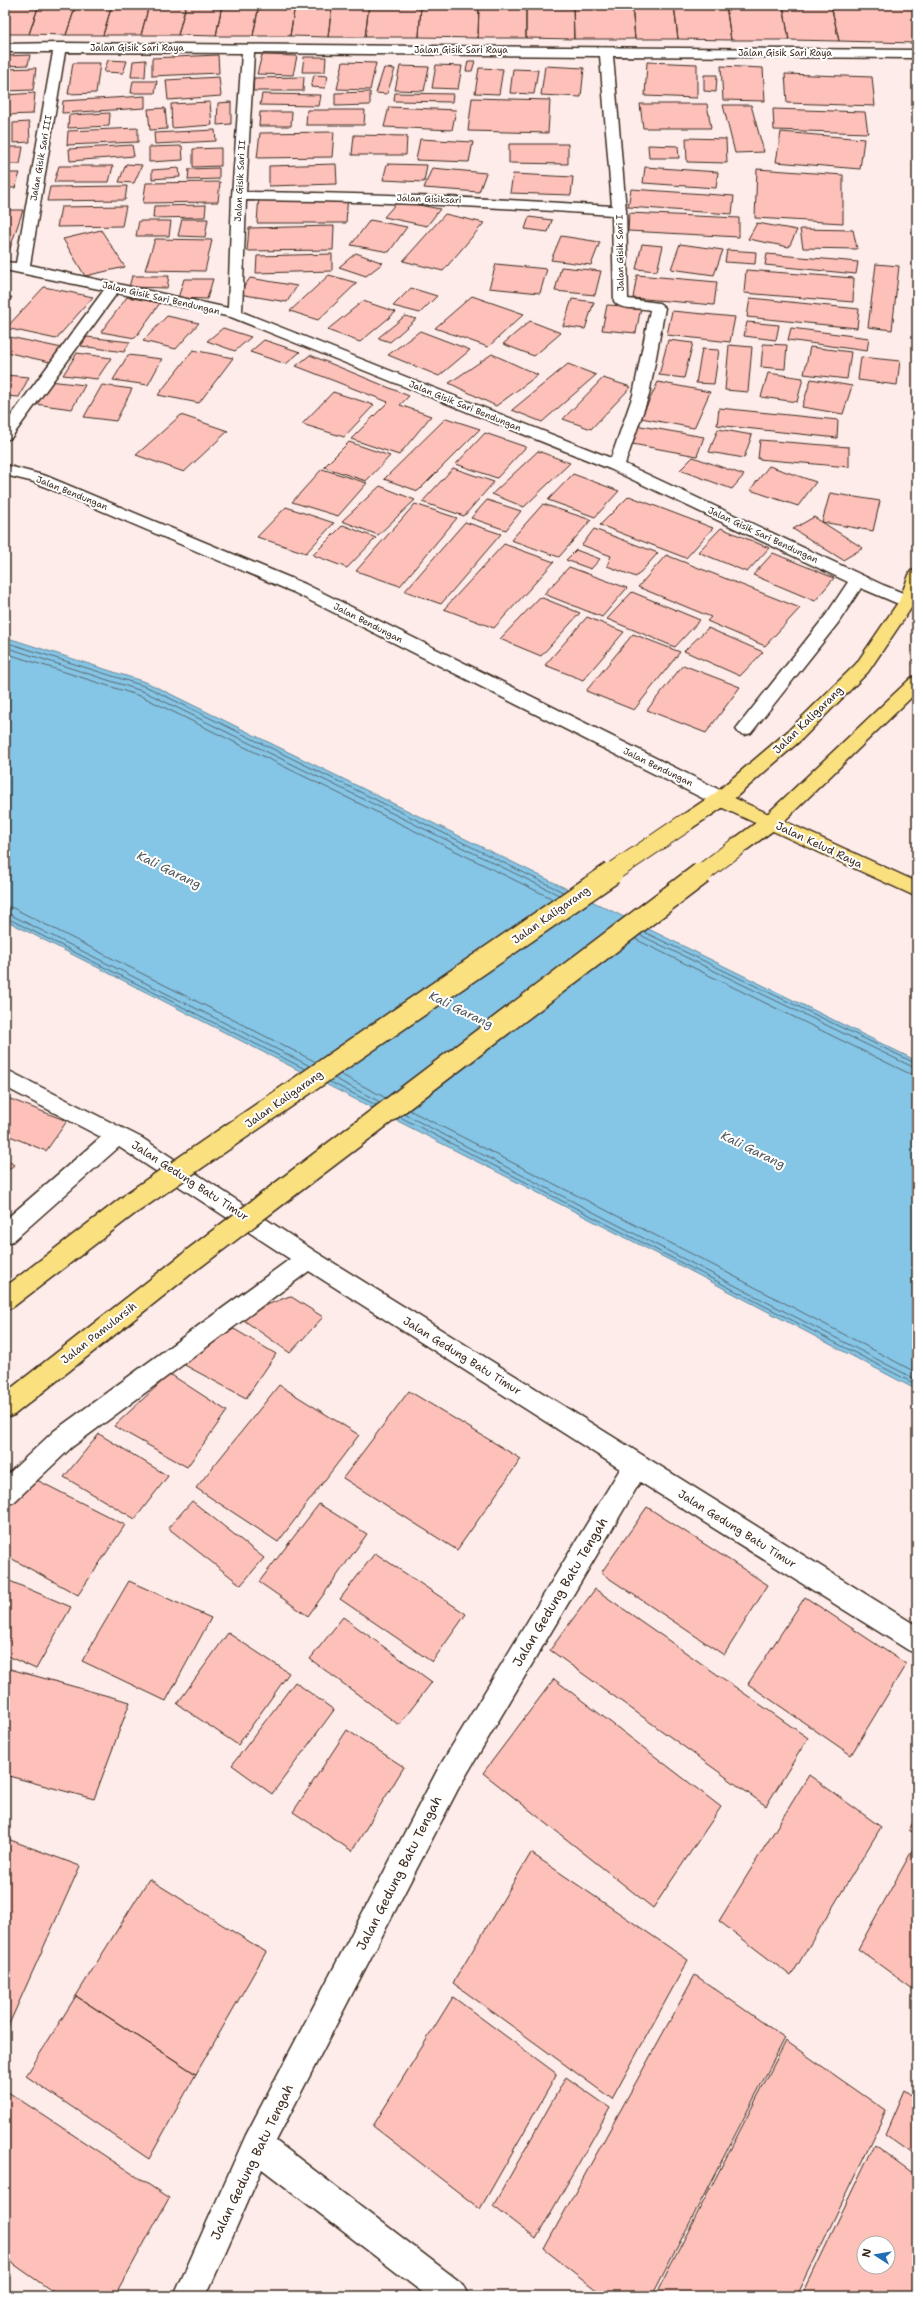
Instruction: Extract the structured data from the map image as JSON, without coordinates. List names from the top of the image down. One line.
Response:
{"streets":{"main road":["Jalan Kaligarang","Jalan Kelud Raya","Jalan Pamularsih"],"street":["Jalan Gisik Sari Raya","Jalan Gisik Sari III","Jalan Gisik Sari II","Jalan Gisiksari","Jalan Gisik Sari I","Jalan Gisik Sari Bendungan","Jalan Bendungan","Jalan Gedung Batu Timur","Jalan Gedung Batu Tengah"]},"crossings":[["Jalan Gisik Sari Raya","Jalan Gisik Sari III"],["Jalan Gisik Sari Raya","Jalan Gisik Sari II"],["Jalan Gisik Sari Raya","Jalan Gisik Sari I"],["Jalan Gisik Sari III","Jalan Gisik Sari Bendungan"],["Jalan Gisik Sari II","Jalan Gisiksari"],["Jalan Gisik Sari II","Jalan Gisik Sari Bendungan"],["Jalan Gisiksari","Jalan Gisik Sari I"],["Jalan Gisik Sari I","Jalan Gisik Sari Bendungan"],["Jalan Gisik Sari Bendungan","Jalan Kaligarang"],["Jalan Bendungan","Jalan Kaligarang"],["Jalan Bendungan","Jalan Kelud Raya"],["Jalan Kaligarang","Jalan Kelud Raya"],["Jalan Kelud Raya","Jalan Pamularsih"],["Jalan Gedung Batu Timur","Jalan Gedung Batu Tengah"]],"water":["Kali Garang"],"north":"left"}
